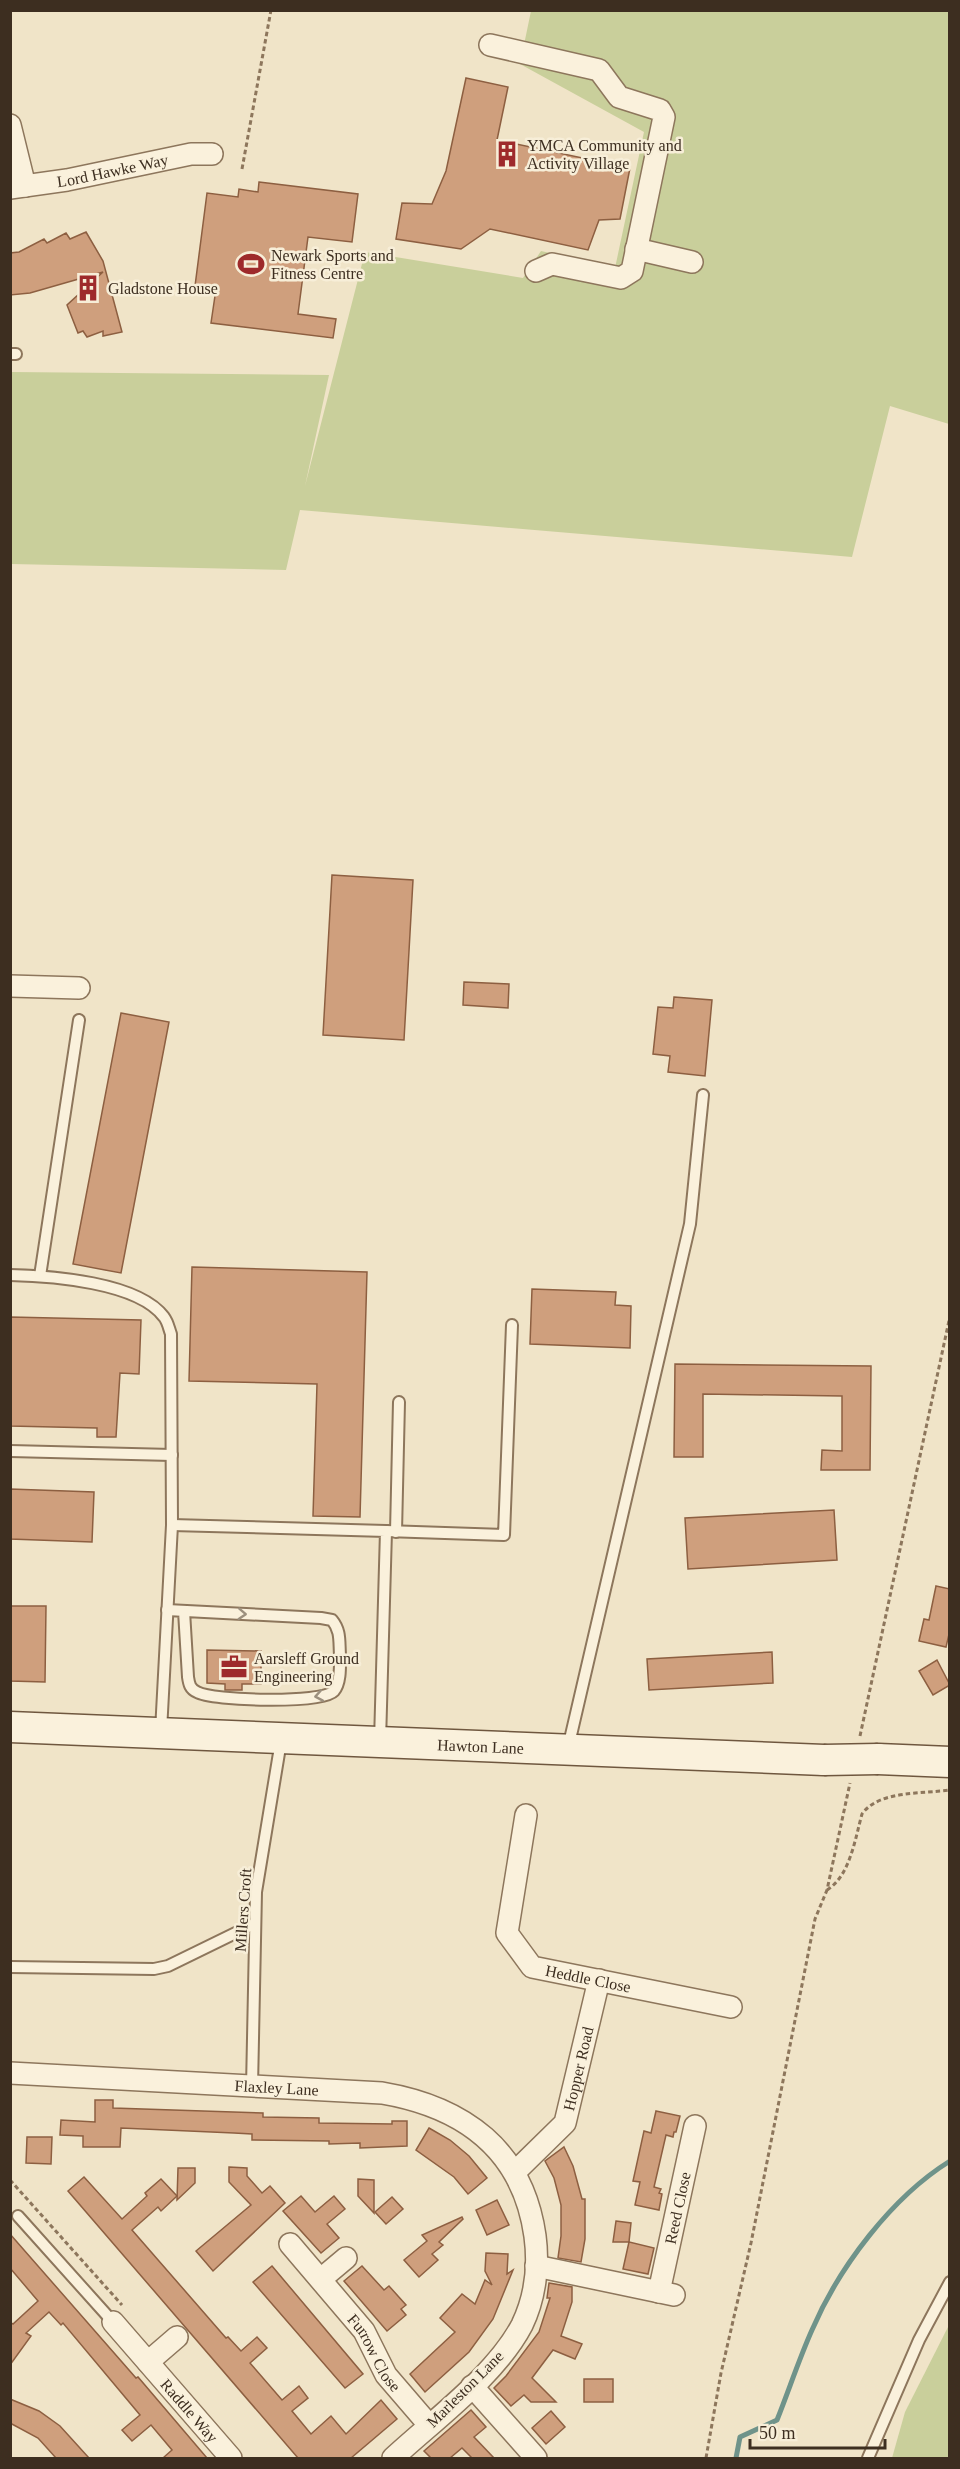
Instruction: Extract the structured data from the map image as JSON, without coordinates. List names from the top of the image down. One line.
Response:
{"streets":{"street":["Lord Hawke Way","Hawton Lane","Heddle Close","Hopper Road","Flaxley Lane","Reed Close","Furrow Close","Marleston Lane","Raddle Way"],"lane":["Millers Croft"]},"crossings":[["Hawton Lane","Millers Croft"],["Millers Croft","Flaxley Lane"],["Heddle Close","Hopper Road"],["Hopper Road","Flaxley Lane"],["Hopper Road","Marleston Lane"],["Flaxley Lane","Marleston Lane"],["Reed Close","Marleston Lane"],["Furrow Close","Marleston Lane"]],"places":{"building":["YMCA Community and Activity Village","Gladstone House"],"sports":["Newark Sports and Fitness Centre"],"office":["Aarsleff Ground Engineering"]},"scale_bar":"50 m"}
